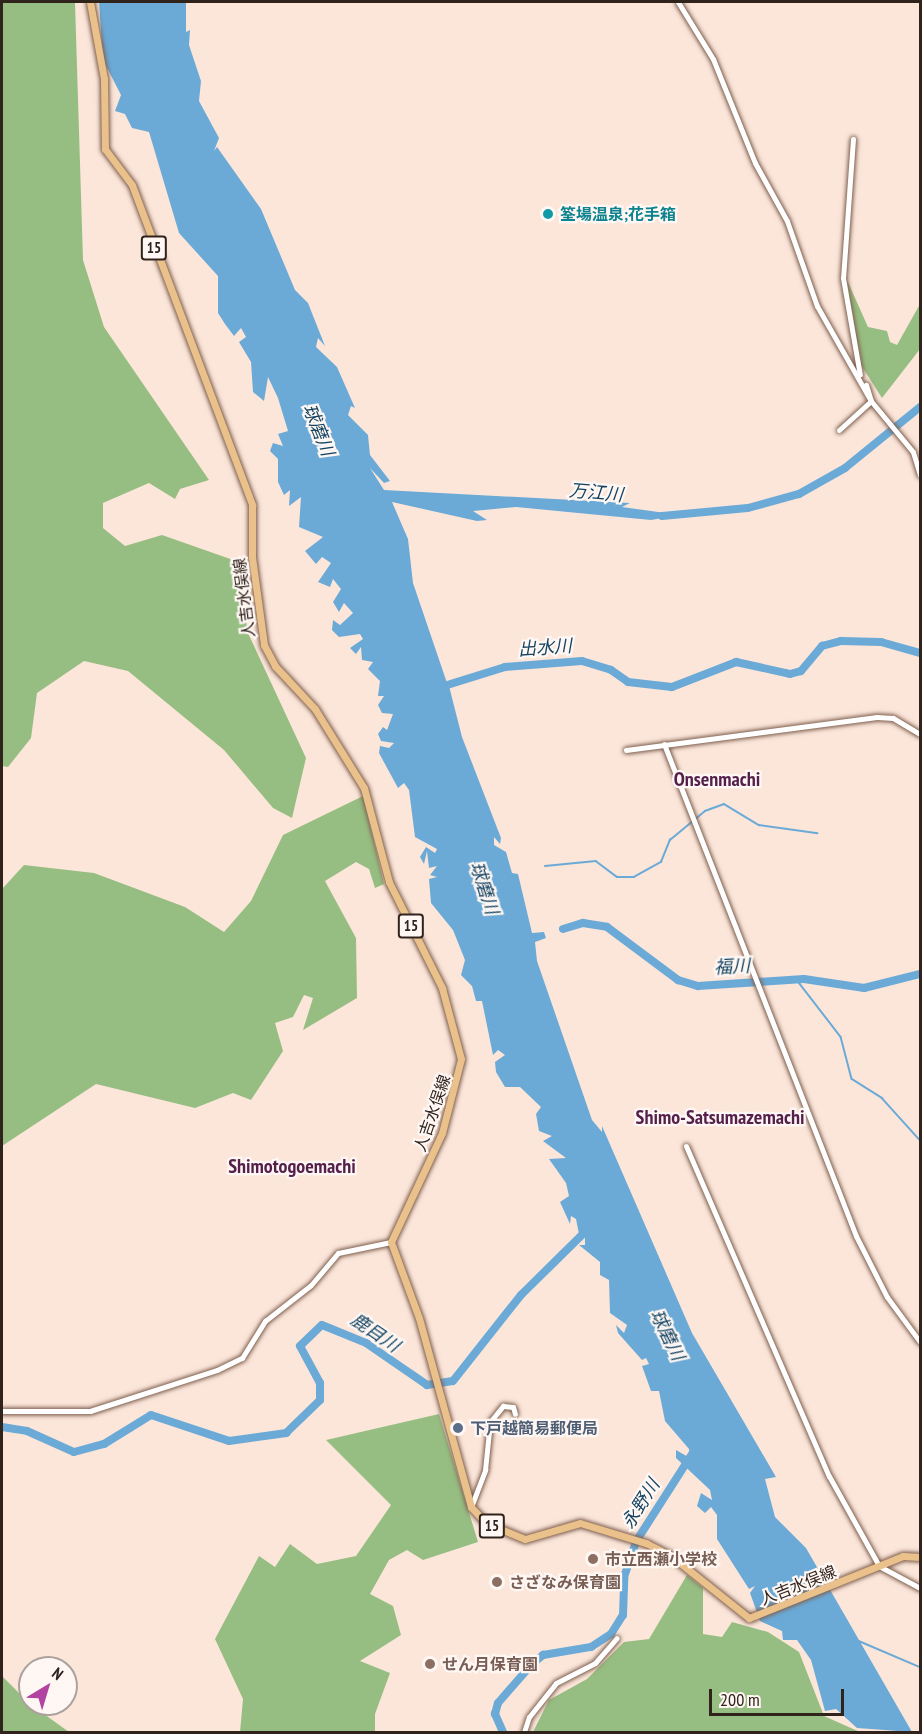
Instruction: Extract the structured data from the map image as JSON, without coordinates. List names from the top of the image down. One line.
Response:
{"streets":{"main road":["15","人吉水俣線"]},"crossings":[["15","人吉水俣線"]],"districts":["Onsenmachi","Shimo-Satsumazemachi","Shimotogoemachi"],"water":["球磨川","万江川","出水川","福川","鹿目川","永野川"],"places":["筌場温泉;花手箱","下戸越簡易郵便局","市立西瀬小学校","さざなみ保育園","せん月保育園"],"scale_bar":"200 m","north":"top right"}
